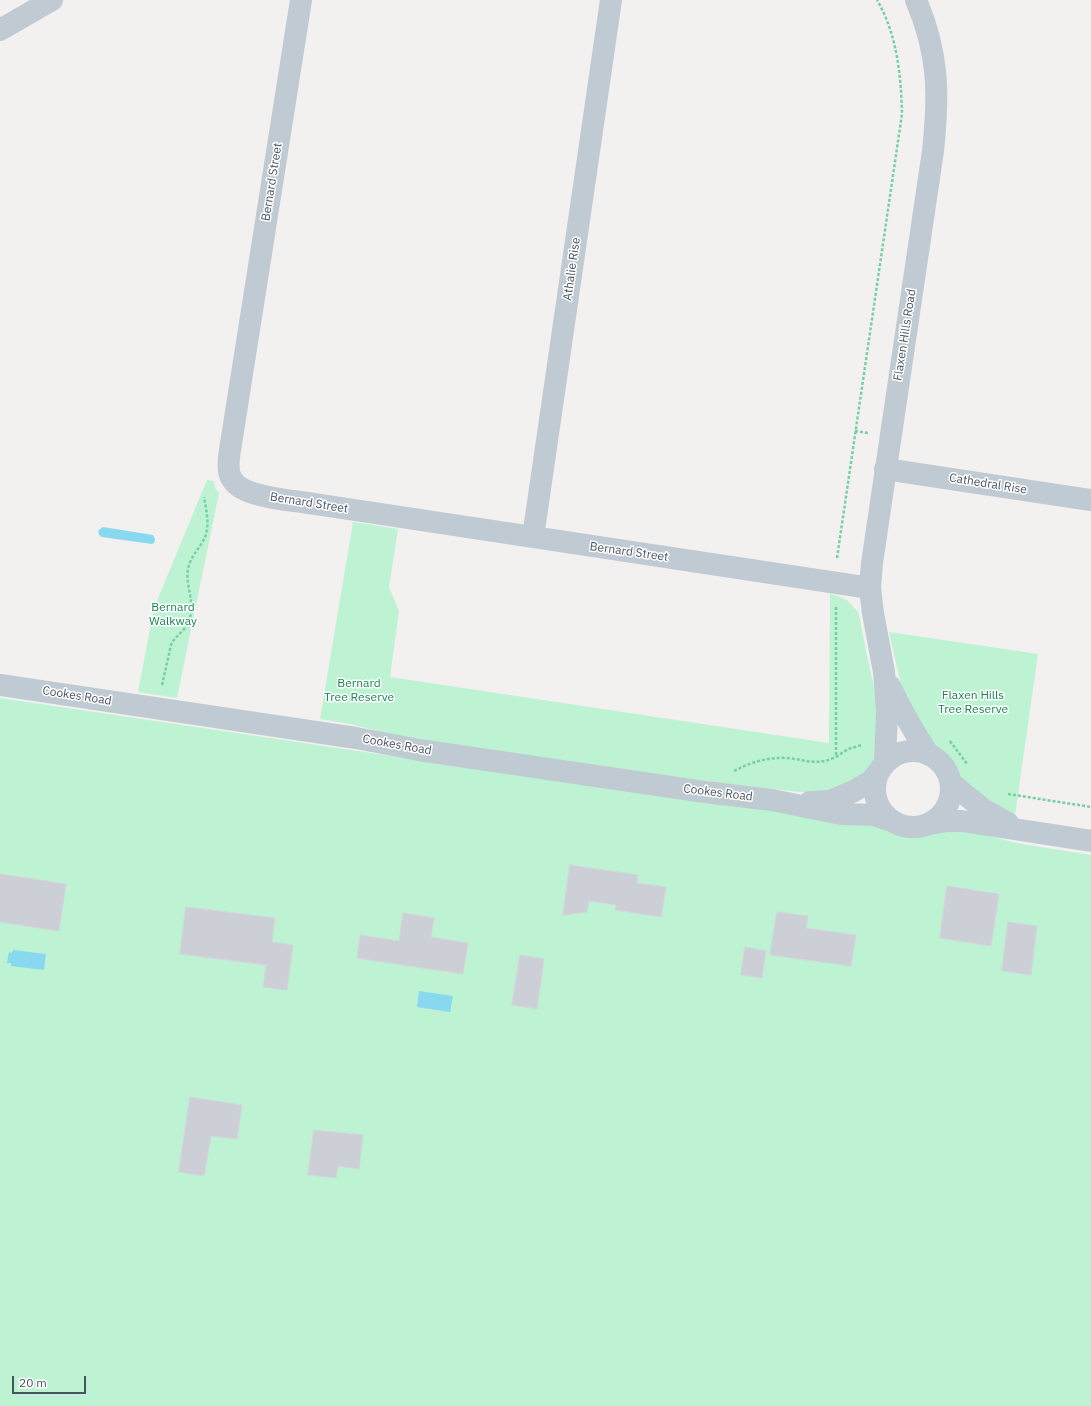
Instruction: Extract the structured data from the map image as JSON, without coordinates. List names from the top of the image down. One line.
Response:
{"streets":{"street":["Bernard Street","Athalie Rise","Flaxen Hills Road","Cathedral Rise","Cookes Road"]},"crossings":[["Bernard Street","Athalie Rise"],["Bernard Street","Flaxen Hills Road"],["Flaxen Hills Road","Cathedral Rise"],["Flaxen Hills Road","Cookes Road"]],"parks":["Bernard Walkway","Bernard Tree Reserve","Flaxen Hills Tree Reserve"],"scale_bar":"20 m"}
